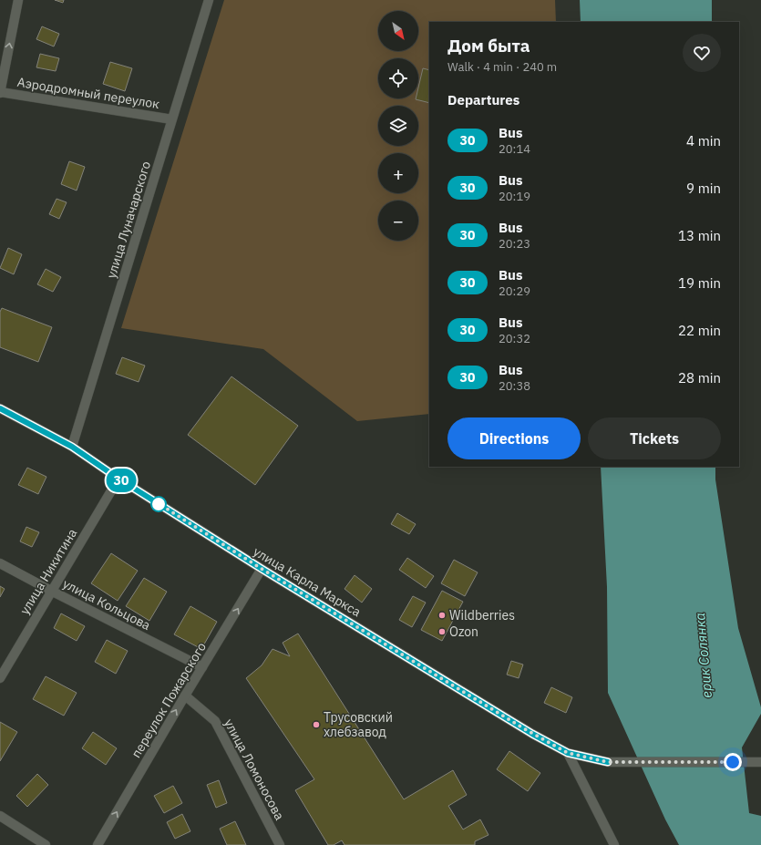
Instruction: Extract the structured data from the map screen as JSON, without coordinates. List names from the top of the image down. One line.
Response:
{"streets":{"street":["Аэродромный переулок","улица Луначарского","улица Никитина","улица Карла Маркса","улица Кольцова","переулок Пожарского","улица Ломоносова"]},"crossings":[["Аэродромный переулок","улица Луначарского"],["улица Луначарского","улица Карла Маркса"],["улица Никитина","улица Карла Маркса"],["улица Никитина","улица Кольцова"],["улица Карла Маркса","переулок Пожарского"],["улица Кольцова","переулок Пожарского"],["переулок Пожарского","улица Ломоносова"]],"one_way":["переулок Пожарского"],"water":["ерик Солянка"],"places":["Wildberries","Ozon","Трусовский хлебзавод"],"lines":["bus line 30"],"north":"bottom right","page":{"on_map":"30","map_buttons":["+","−"],"heading":[["Дом быта","Walk · 4 min · 240 m"],"Departures"],"list":[{"mark":"30","name":"Bus","note":"20:14","value":"4 min"},{"mark":"30","name":"Bus","note":"20:19","value":"9 min"},{"mark":"30","name":"Bus","note":"20:23","value":"13 min"},{"mark":"30","name":"Bus","note":"20:29","value":"19 min"},{"mark":"30","name":"Bus","note":"20:32","value":"22 min"},{"mark":"30","name":"Bus","note":"20:38","value":"28 min"}],"buttons":["Directions","Tickets"]}}
